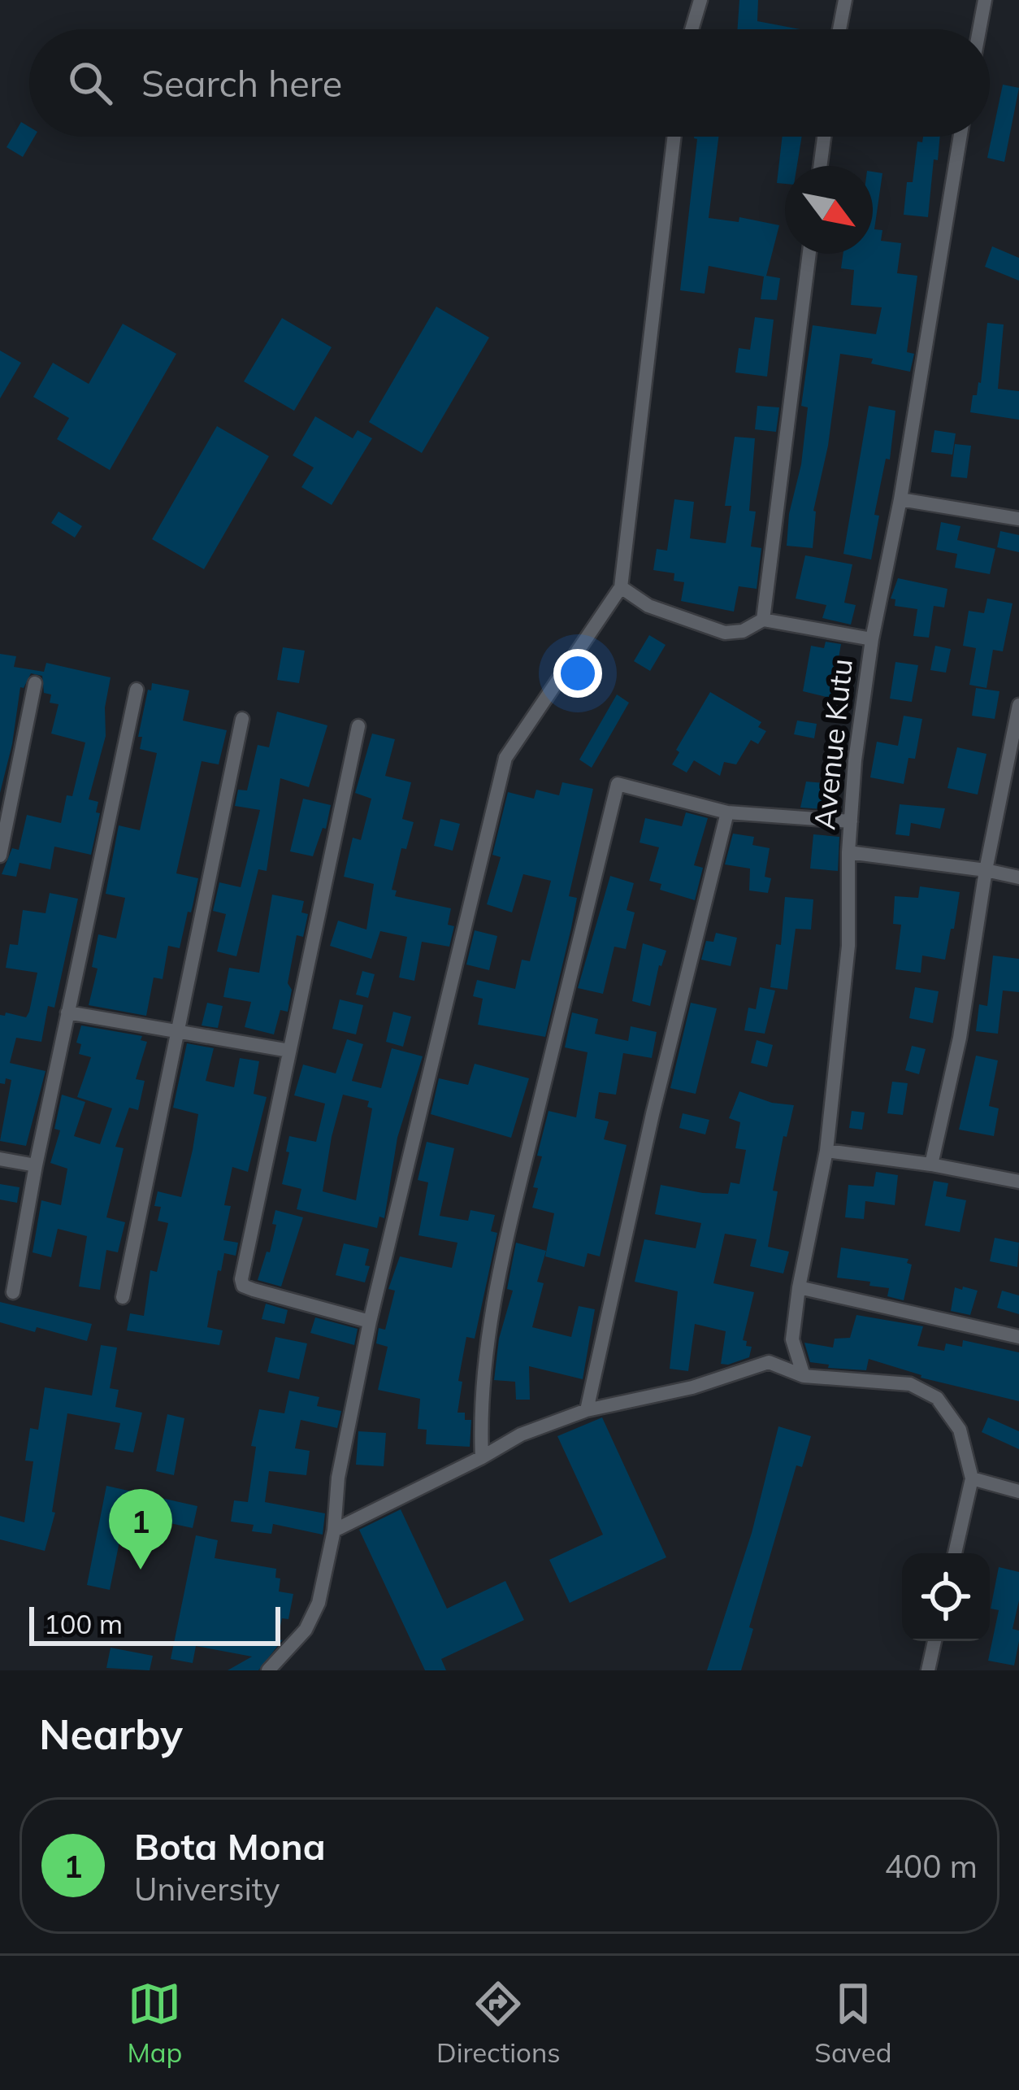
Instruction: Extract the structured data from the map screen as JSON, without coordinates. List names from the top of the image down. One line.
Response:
{"streets":{"street":["Avenue Kutu"]},"scale_bar":"100 m","north":"bottom right","page":{"search":"Search here","pins":"1","scale":"100 m","heading":"Nearby","list":[{"mark":"1","name":"Bota Mona","note":"University","value":"400 m"}],"nav":["Map","Directions","Saved"]}}
